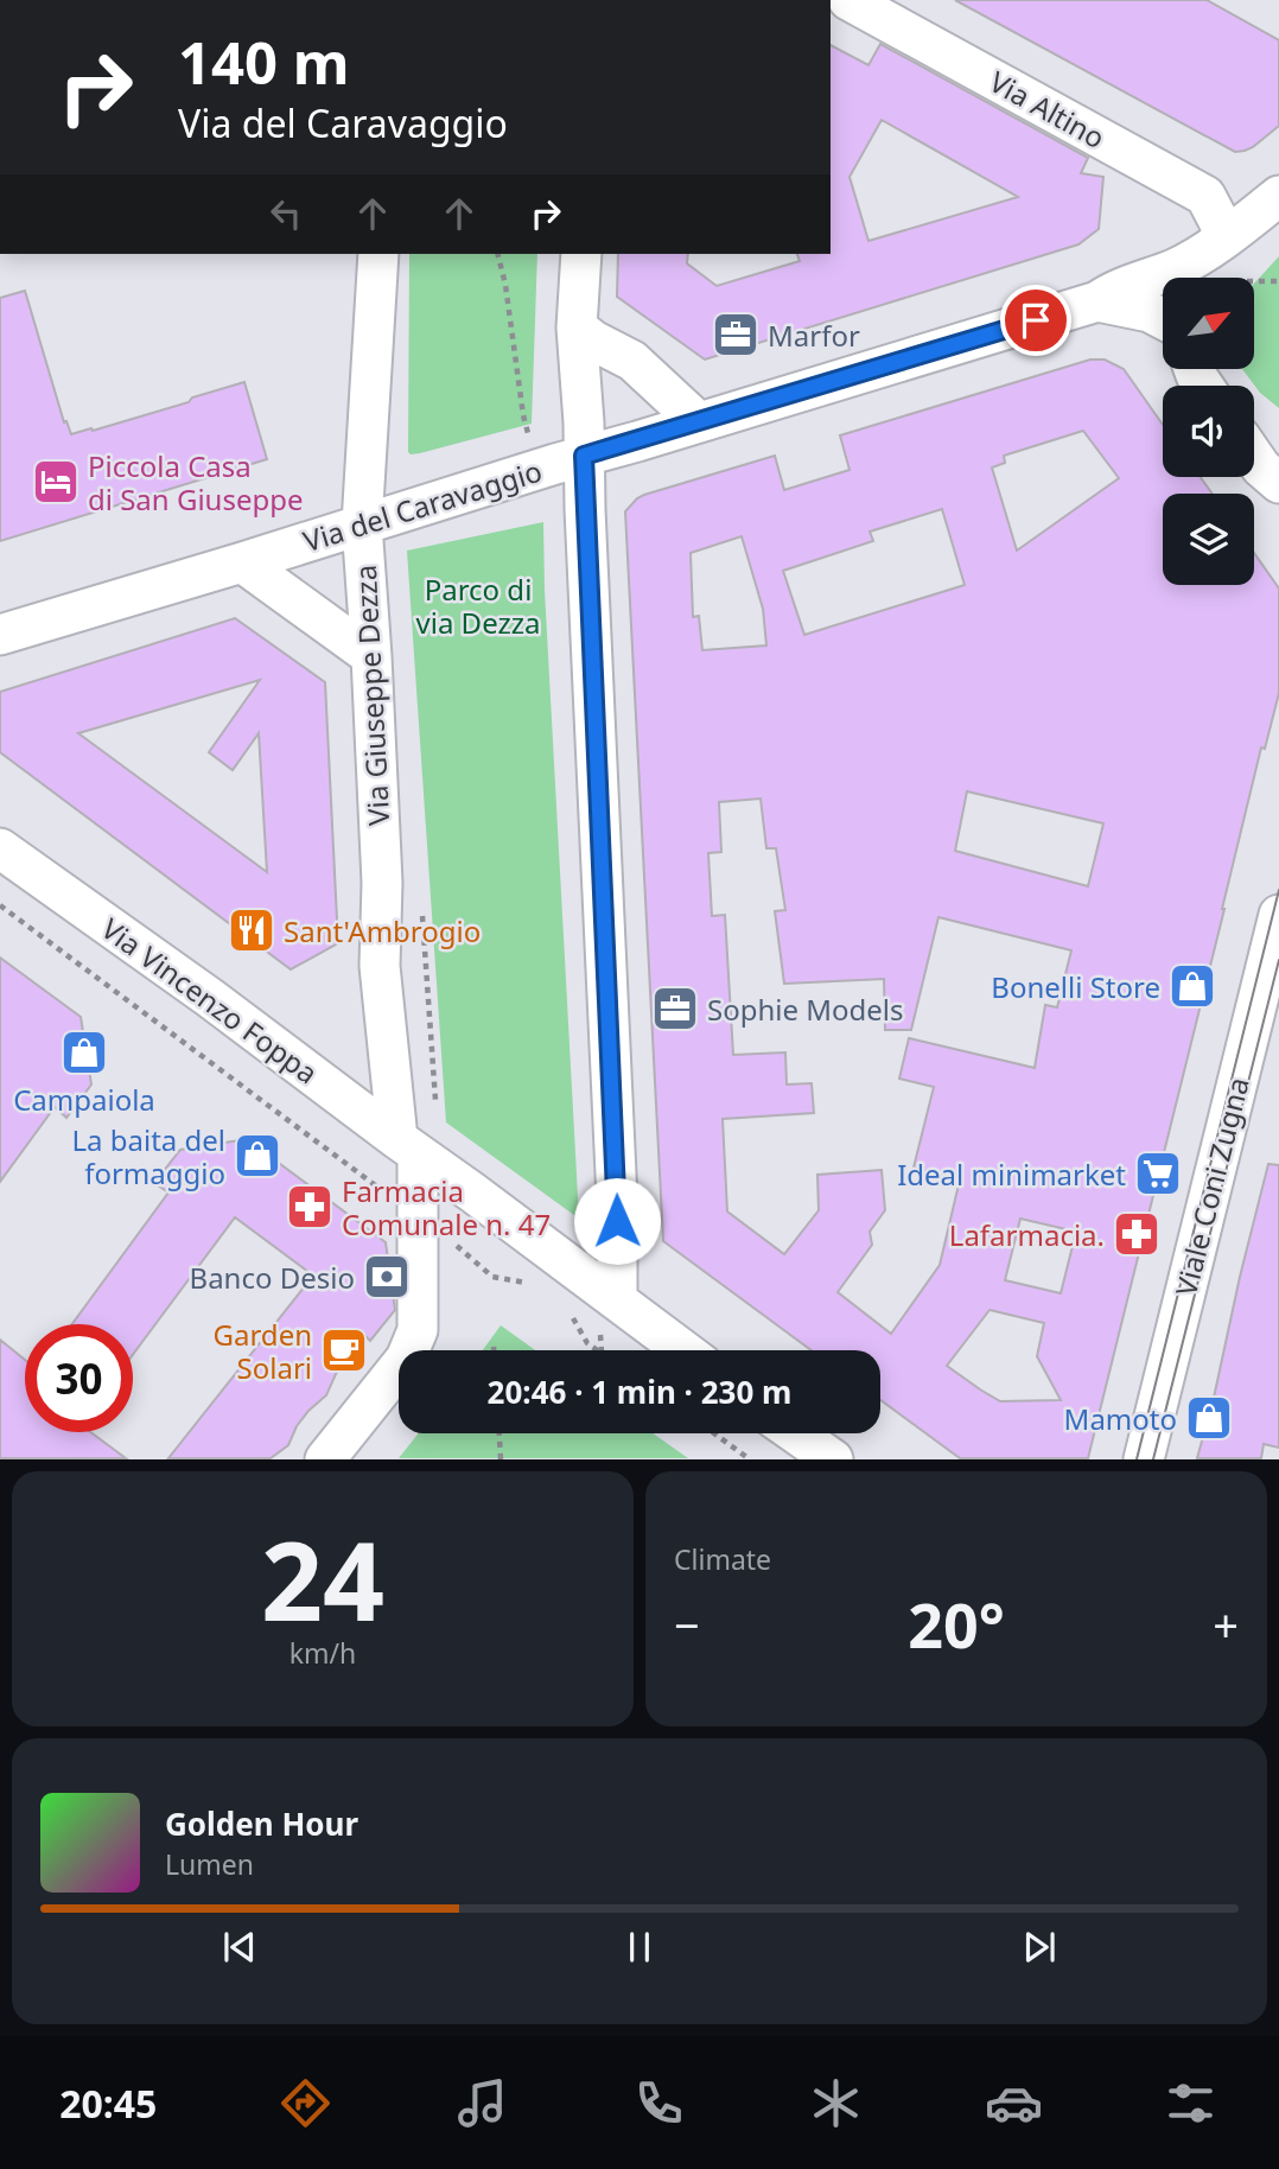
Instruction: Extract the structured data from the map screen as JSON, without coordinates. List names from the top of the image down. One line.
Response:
{"streets":{"street":["Via Altino","Via del Caravaggio","Via Giuseppe Dezza","Via Vincenzo Foppa","Viale Coni Zugna"]},"crossings":[["Via Altino","Via del Caravaggio"],["Via del Caravaggio","Via Giuseppe Dezza"],["Via Giuseppe Dezza","Via Vincenzo Foppa"]],"parks":["Parco di via Dezza"],"places":{"office":["Marfor","Sophie Models"],"hotel":["Piccola Casa di San Giuseppe"],"restaurant":["Sant'Ambrogio"],"shop":["Bonelli Store","Campaiola","La baita del formaggio","Mamoto"],"supermarket":["Ideal minimarket"],"pharmacy":["Farmacia Comunale n. 47","Lafarmacia."],"bank":["Banco Desio"],"cafe":["Garden Solari"]},"north":"top right","page":{"turn":["140 m","Via del Caravaggio"],"limit":"30","trip":"20:46 · 1 min · 230 m","tile":[["24","km/h"],"Climate"],"heat":["−","20°","+"],"song":["Golden Hour","Lumen"],"tabs":"20:45"}}
